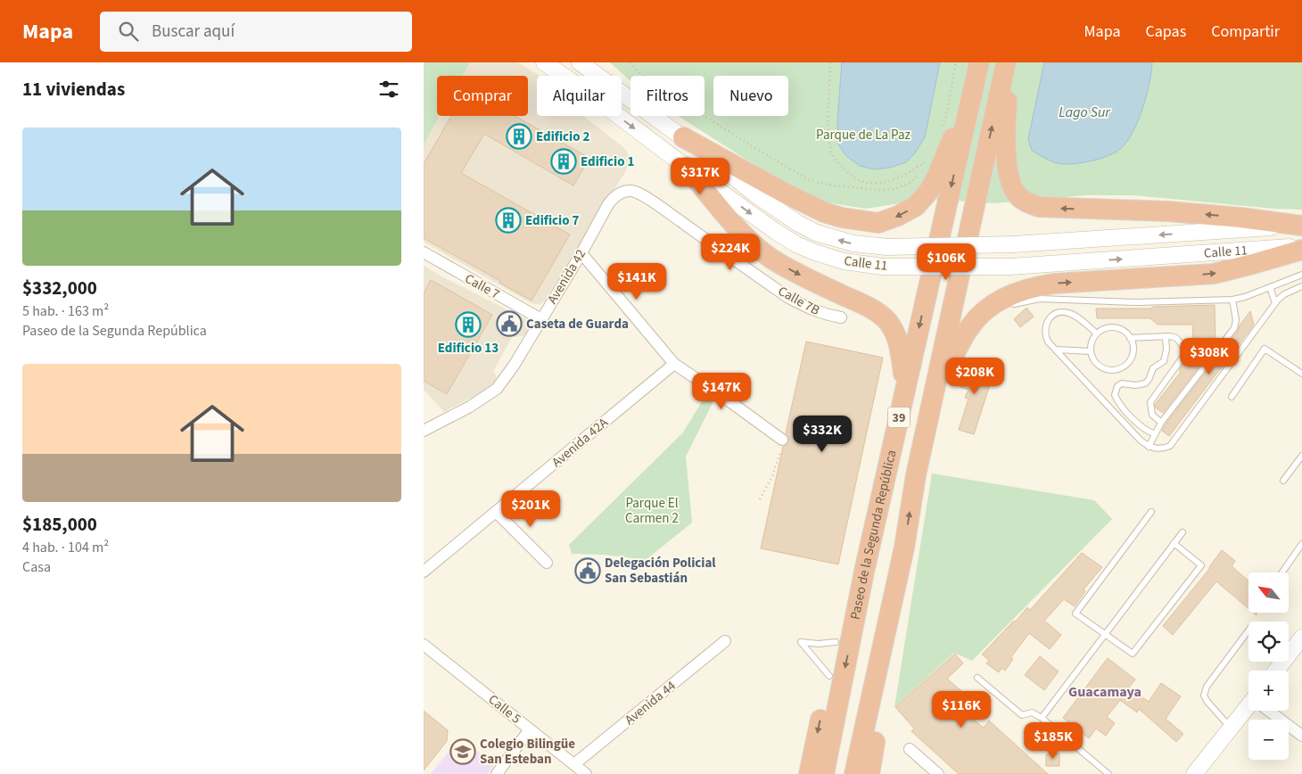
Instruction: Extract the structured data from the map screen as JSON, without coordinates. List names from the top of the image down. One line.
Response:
{"streets":{"highway":["39","Paseo de la Segunda República"],"main road":["Calle 11"],"street":["Avenida 42","Calle 7","Calle 7B","Avenida 42A","Avenida 44","Calle 5"]},"crossings":[["Avenida 42","Calle 7"],["Avenida 42","Calle 7B"],["Avenida 44","Calle 5"]],"districts":["Guacamaya"],"water":["Lago Sur"],"parks":["Parque de La Paz","Parque El Carmen 2"],"places":{"building":["Edificio 2","Edificio 1","Edificio 7","Edificio 13"],"public building":["Caseta de Guarda","Delegación Policial San Sebastián"],"school or university":["Colegio Bilingüe San Esteban"]},"north":"top left","page":{"header":"Mapa","search":"Buscar aquí","nav":["Mapa","Capas","Compartir"],"heading":"11 viviendas","chip":["Comprar","Alquilar","Filtros","Nuevo"],"list":[{"name":"$332,000","note":"5 hab. · 163 m² · Paseo de la Segunda República"},{"name":"$185,000","note":"4 hab. · 104 m² · Casa"}],"price":["$317K","$224K","$106K","$141K","$308K","$208K","$147K","$332K","$201K","$116K","$185K"],"map_buttons":["+","−"]}}
